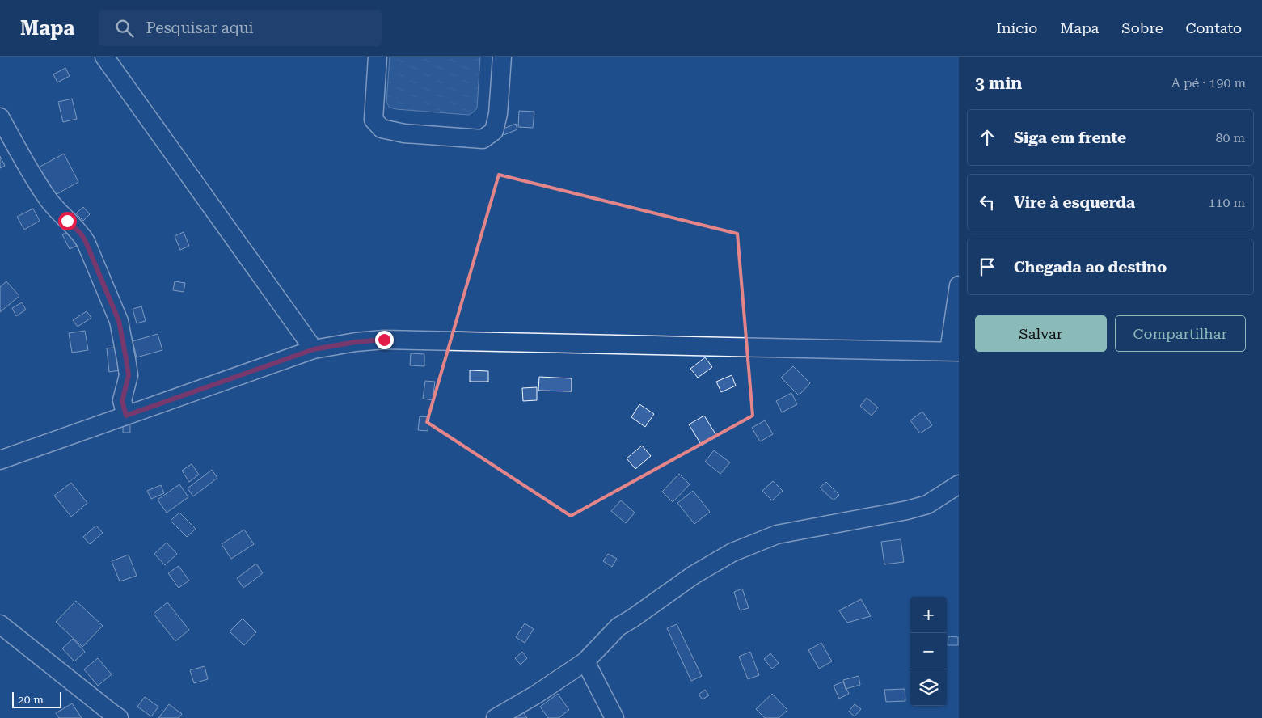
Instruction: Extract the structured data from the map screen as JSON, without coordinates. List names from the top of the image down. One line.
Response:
{"scale_bar":"20 m","page":{"header":"Mapa","search":"Pesquisar aqui","nav":["Início","Mapa","Sobre","Contato"],"heading":["3 min","A pé · 190 m"],"list":[["Siga em frente","80 m"],["Vire à esquerda","110 m"],"Chegada ao destino"],"buttons":["Salvar","Compartilhar"],"map_buttons":["+","−"],"scale":"20 m"}}
